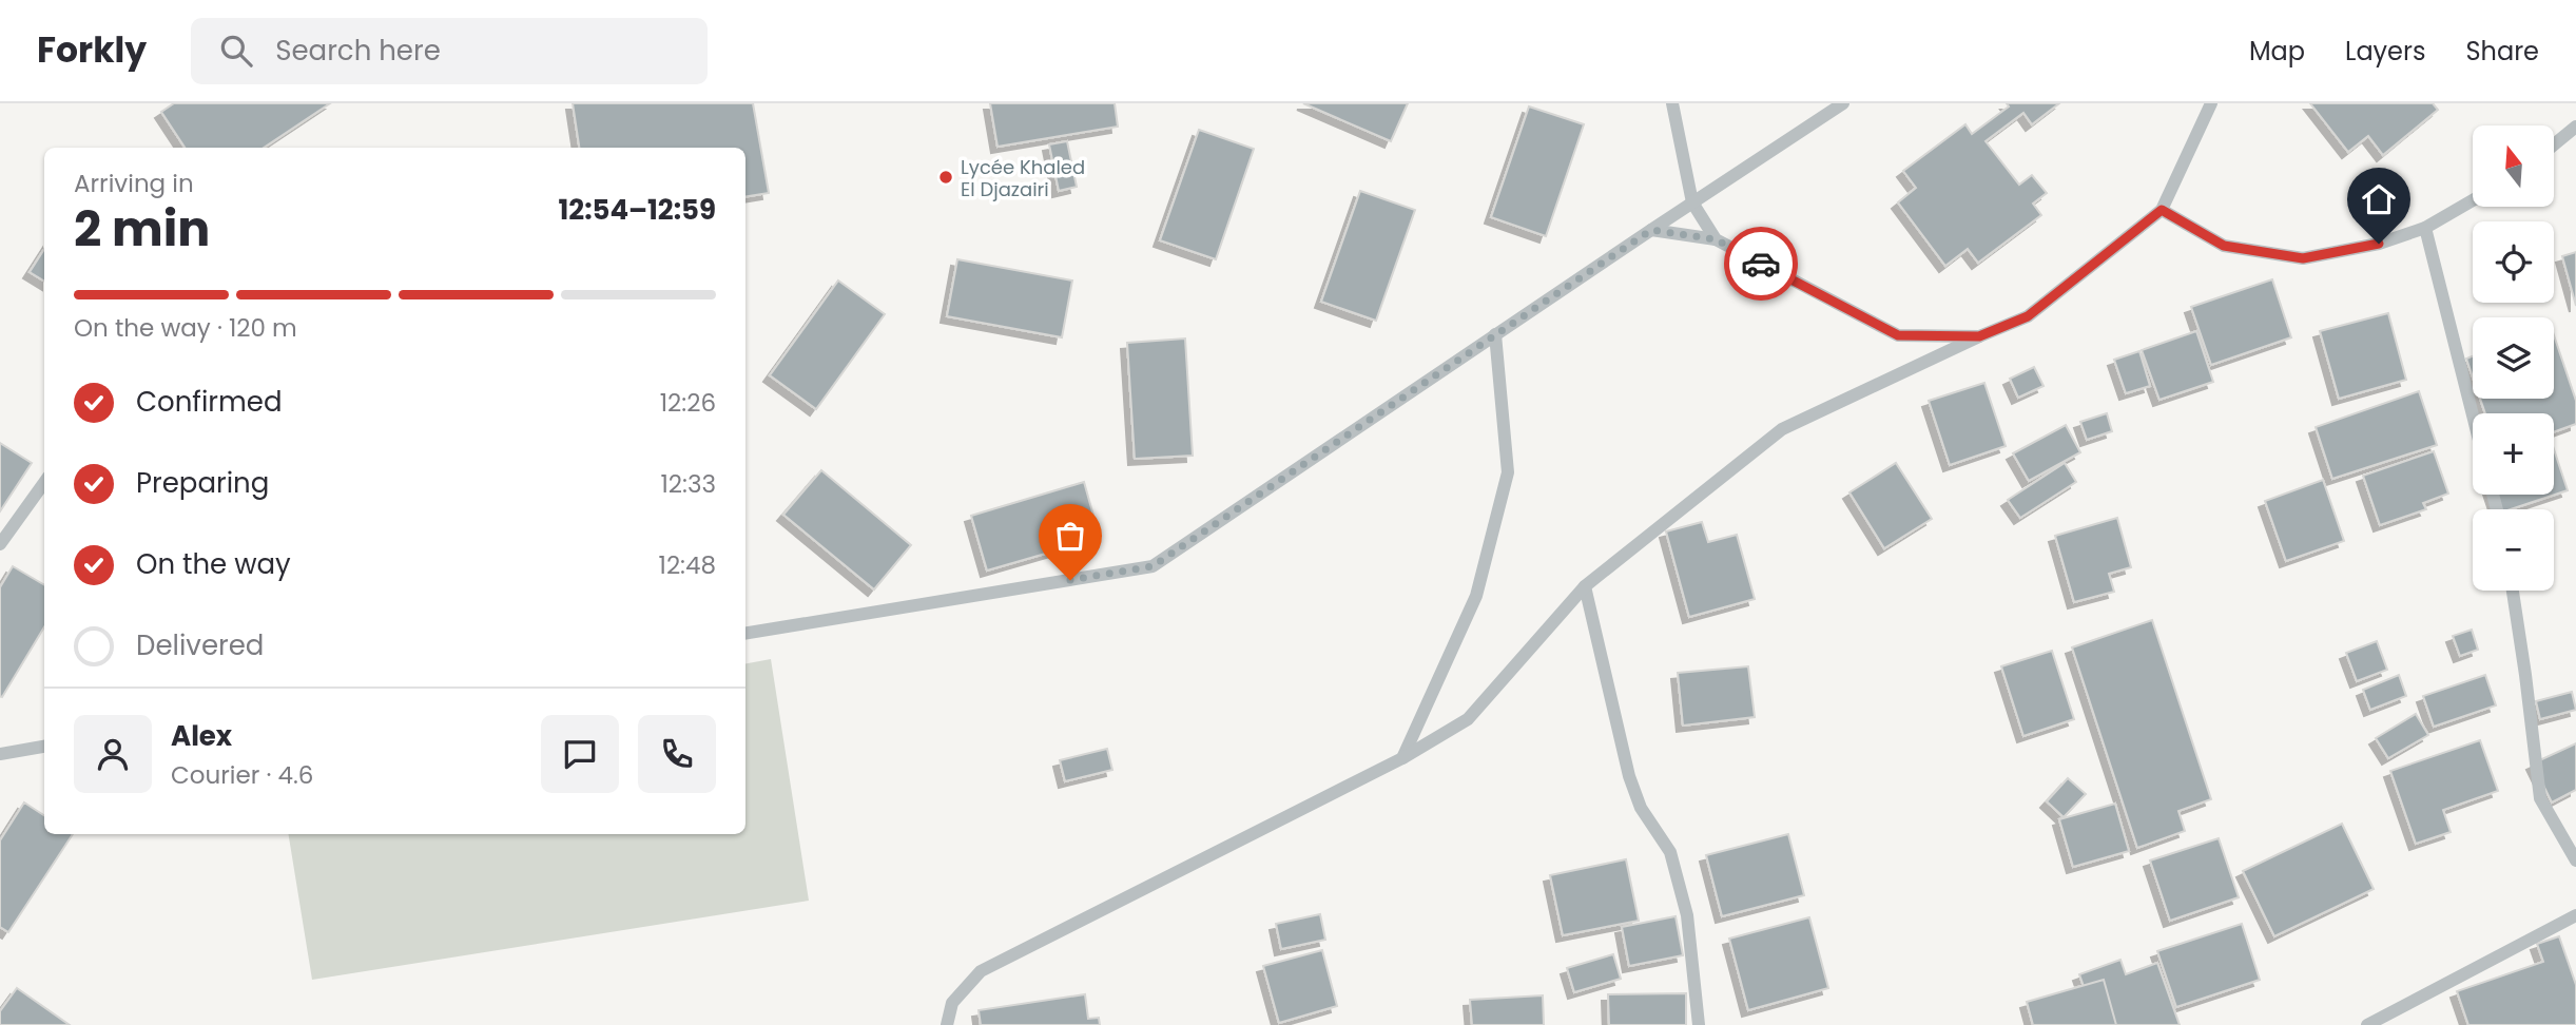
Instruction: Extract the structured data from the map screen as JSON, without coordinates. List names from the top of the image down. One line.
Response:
{"places":["Lycée Khaled El Djazairi"],"north":"top","page":{"header":"Forkly","search":"Search here","nav":["Map","Layers","Share"],"map_buttons":["+","−"],"heading":["2 min","Arriving in","12:54–12:59"],"panel":["Alex","Courier · 4.6"],"bar":"On the way · 120 m","list":[["Confirmed","12:26"],["Preparing","12:33"],["On the way","12:48"],"Delivered"]}}
